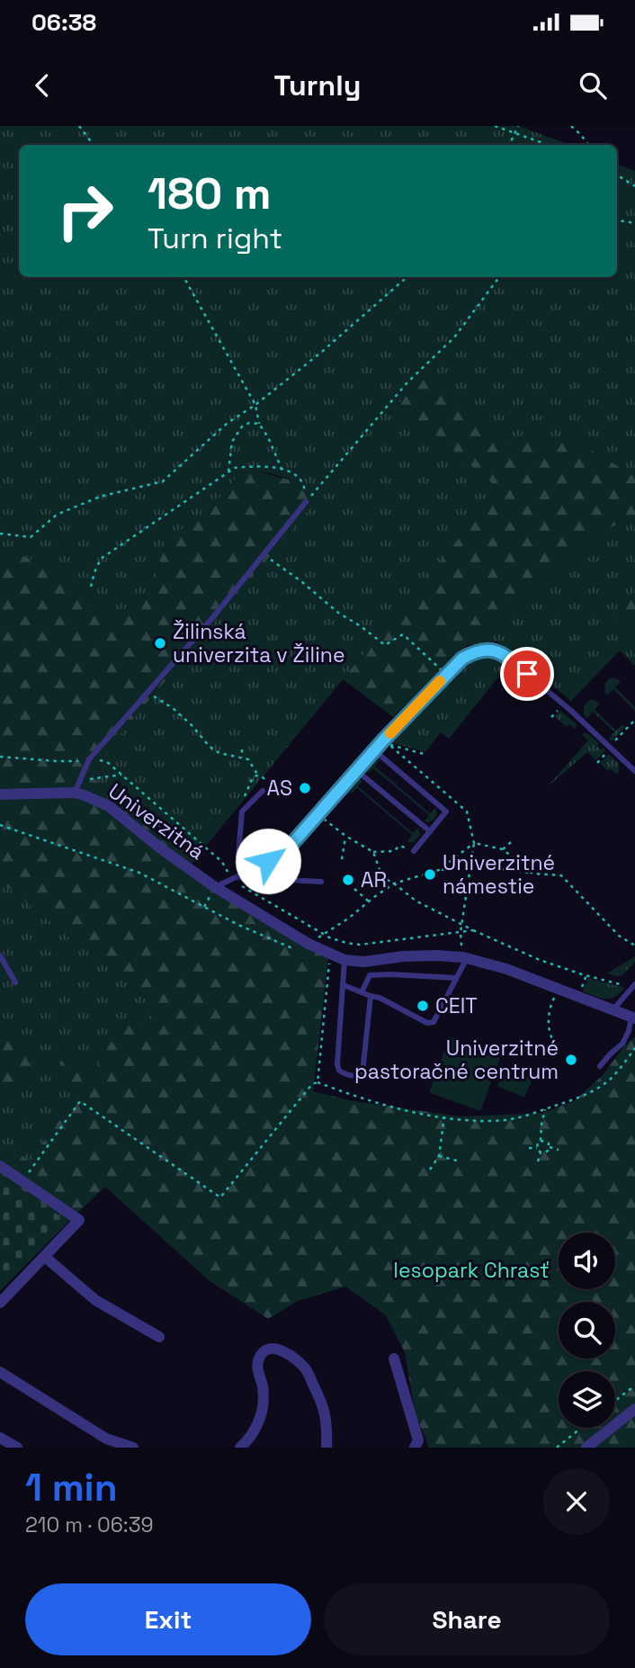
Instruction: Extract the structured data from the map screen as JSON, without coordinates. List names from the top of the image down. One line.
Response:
{"streets":{"street":["Univerzitná"]},"parks":["lesopark Chrasť"],"places":["Žilinská univerzita v Žiline","AS","Univerzitné námestie","AR","CEIT","Univerzitné pastoračné centrum"],"page":{"status":"06:38","header":"Turnly","turn":["180 m","Turn right"],"heading":["1 min","210 m · 06:39"],"buttons":["Exit","Share"]}}
